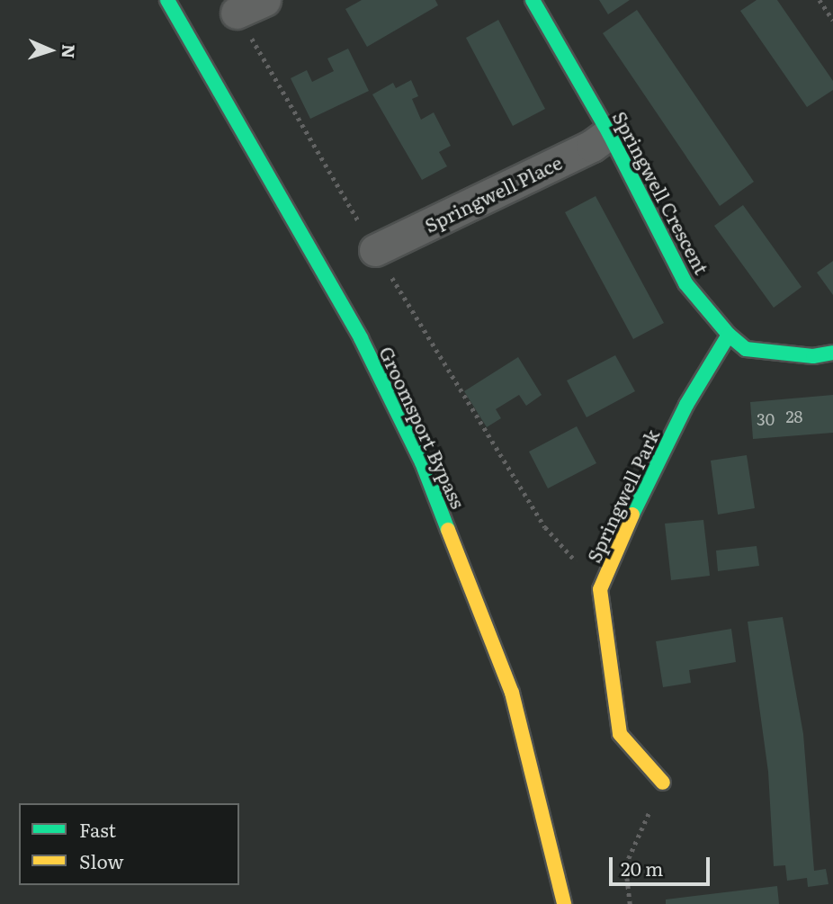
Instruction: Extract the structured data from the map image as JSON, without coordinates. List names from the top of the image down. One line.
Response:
{"streets":{"street":["Springwell Crescent","Springwell Place","Groomsport Bypass","Springwell Park"]},"crossings":[["Springwell Crescent","Springwell Place"],["Springwell Crescent","Springwell Park"]],"house_numbers":["28","30"],"legend":["Fast","Slow"],"scale_bar":"20 m","north":"right"}
